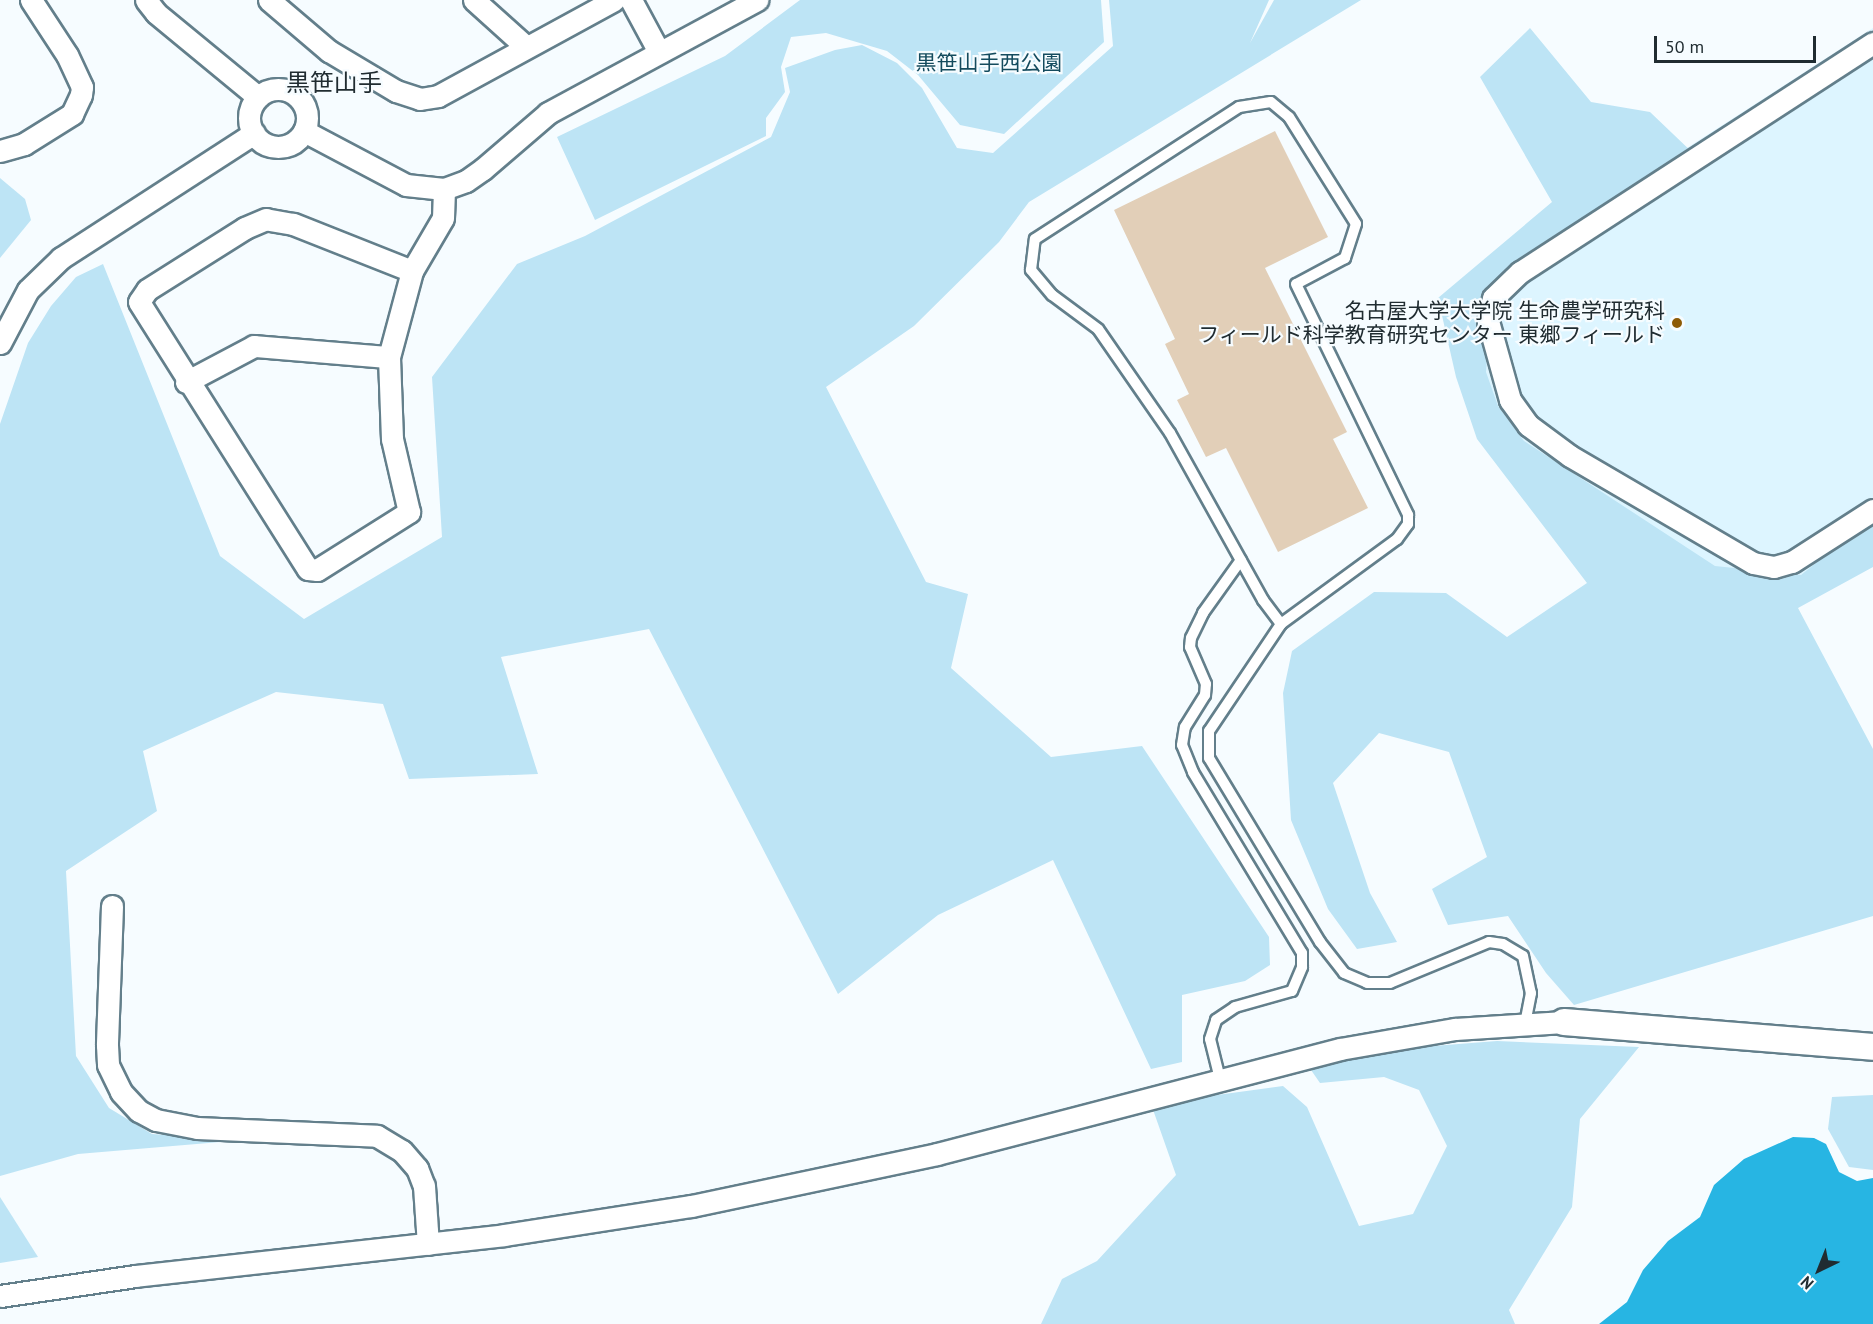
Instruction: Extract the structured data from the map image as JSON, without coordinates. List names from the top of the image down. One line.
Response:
{"districts":["黒笹山手"],"parks":["黒笹山手西公園"],"places":["名古屋大学大学院 生命農学研究科 フィールド科学教育研究センター 東郷フィールド"],"scale_bar":"50 m","north":"bottom left"}
